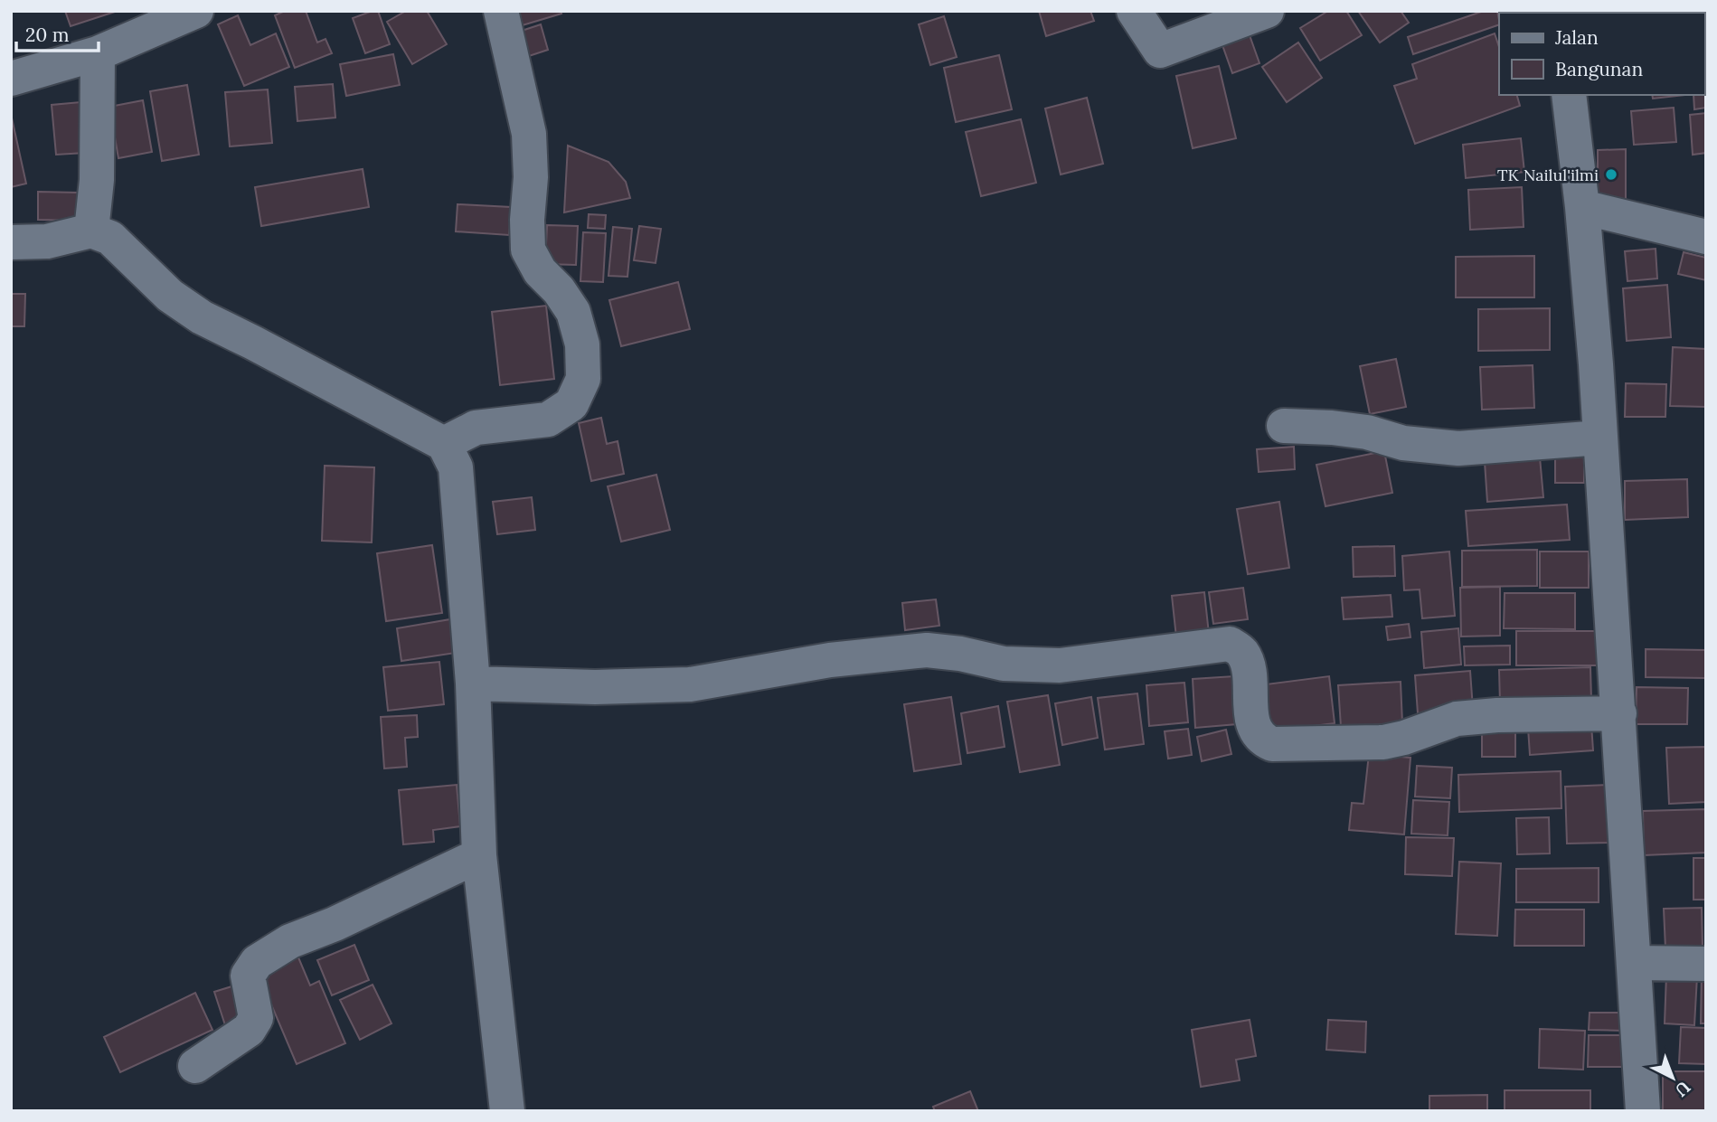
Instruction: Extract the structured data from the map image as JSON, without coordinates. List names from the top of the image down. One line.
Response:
{"places":["TK Nailul'ilmi"],"legend":["Jalan","Bangunan"],"scale_bar":"20 m","north":"bottom right"}
